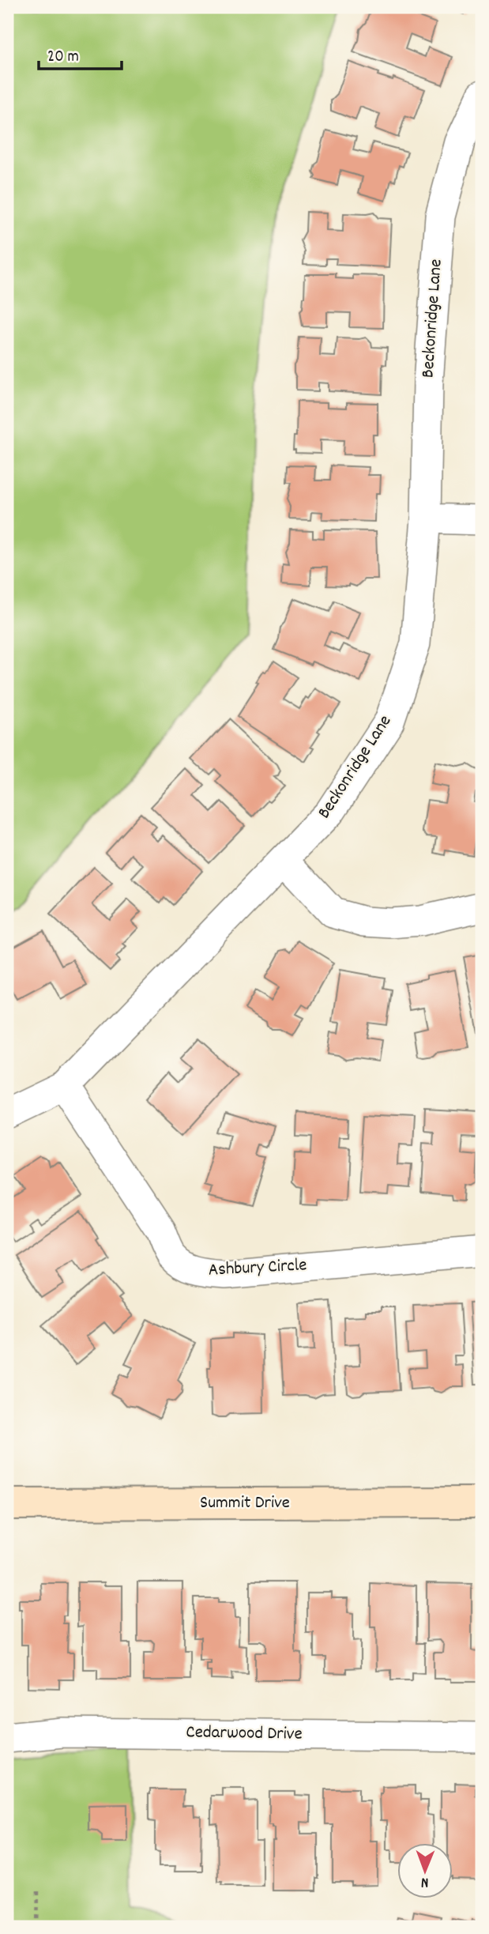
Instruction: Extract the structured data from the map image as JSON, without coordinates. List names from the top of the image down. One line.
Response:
{"streets":{"street":["Beckonridge Lane","Ashbury Circle","Summit Drive","Cedarwood Drive"]},"crossings":[["Beckonridge Lane","Ashbury Circle"]],"scale_bar":"20 m","north":"bottom"}
